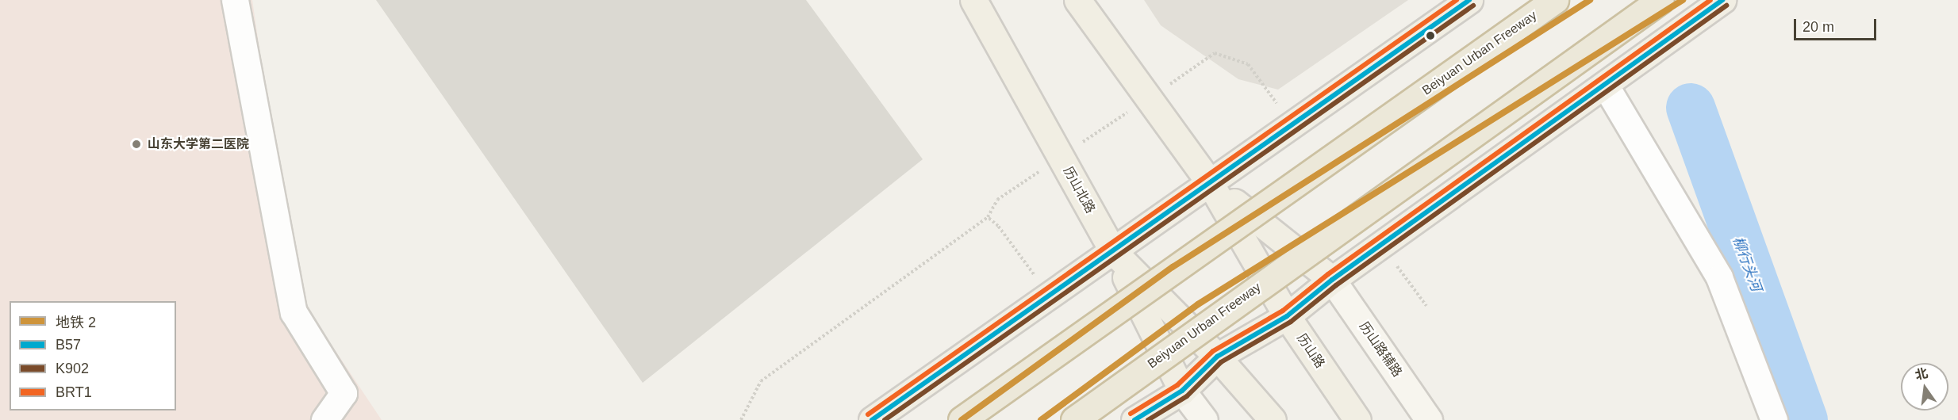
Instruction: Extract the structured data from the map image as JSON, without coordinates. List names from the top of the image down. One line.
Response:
{"streets":{"highway":["Beiyuan Urban Freeway"],"main road":["历山北路","历山路"],"street":["历山路辅路"]},"water":["柳行头河"],"places":["山东大学第二医院"],"lines":["metro line 2","transit line B57","transit line BRT1","transit line K902"],"legend":["地铁 2","B57","K902","BRT1"],"scale_bar":"20 m","north":"top"}
